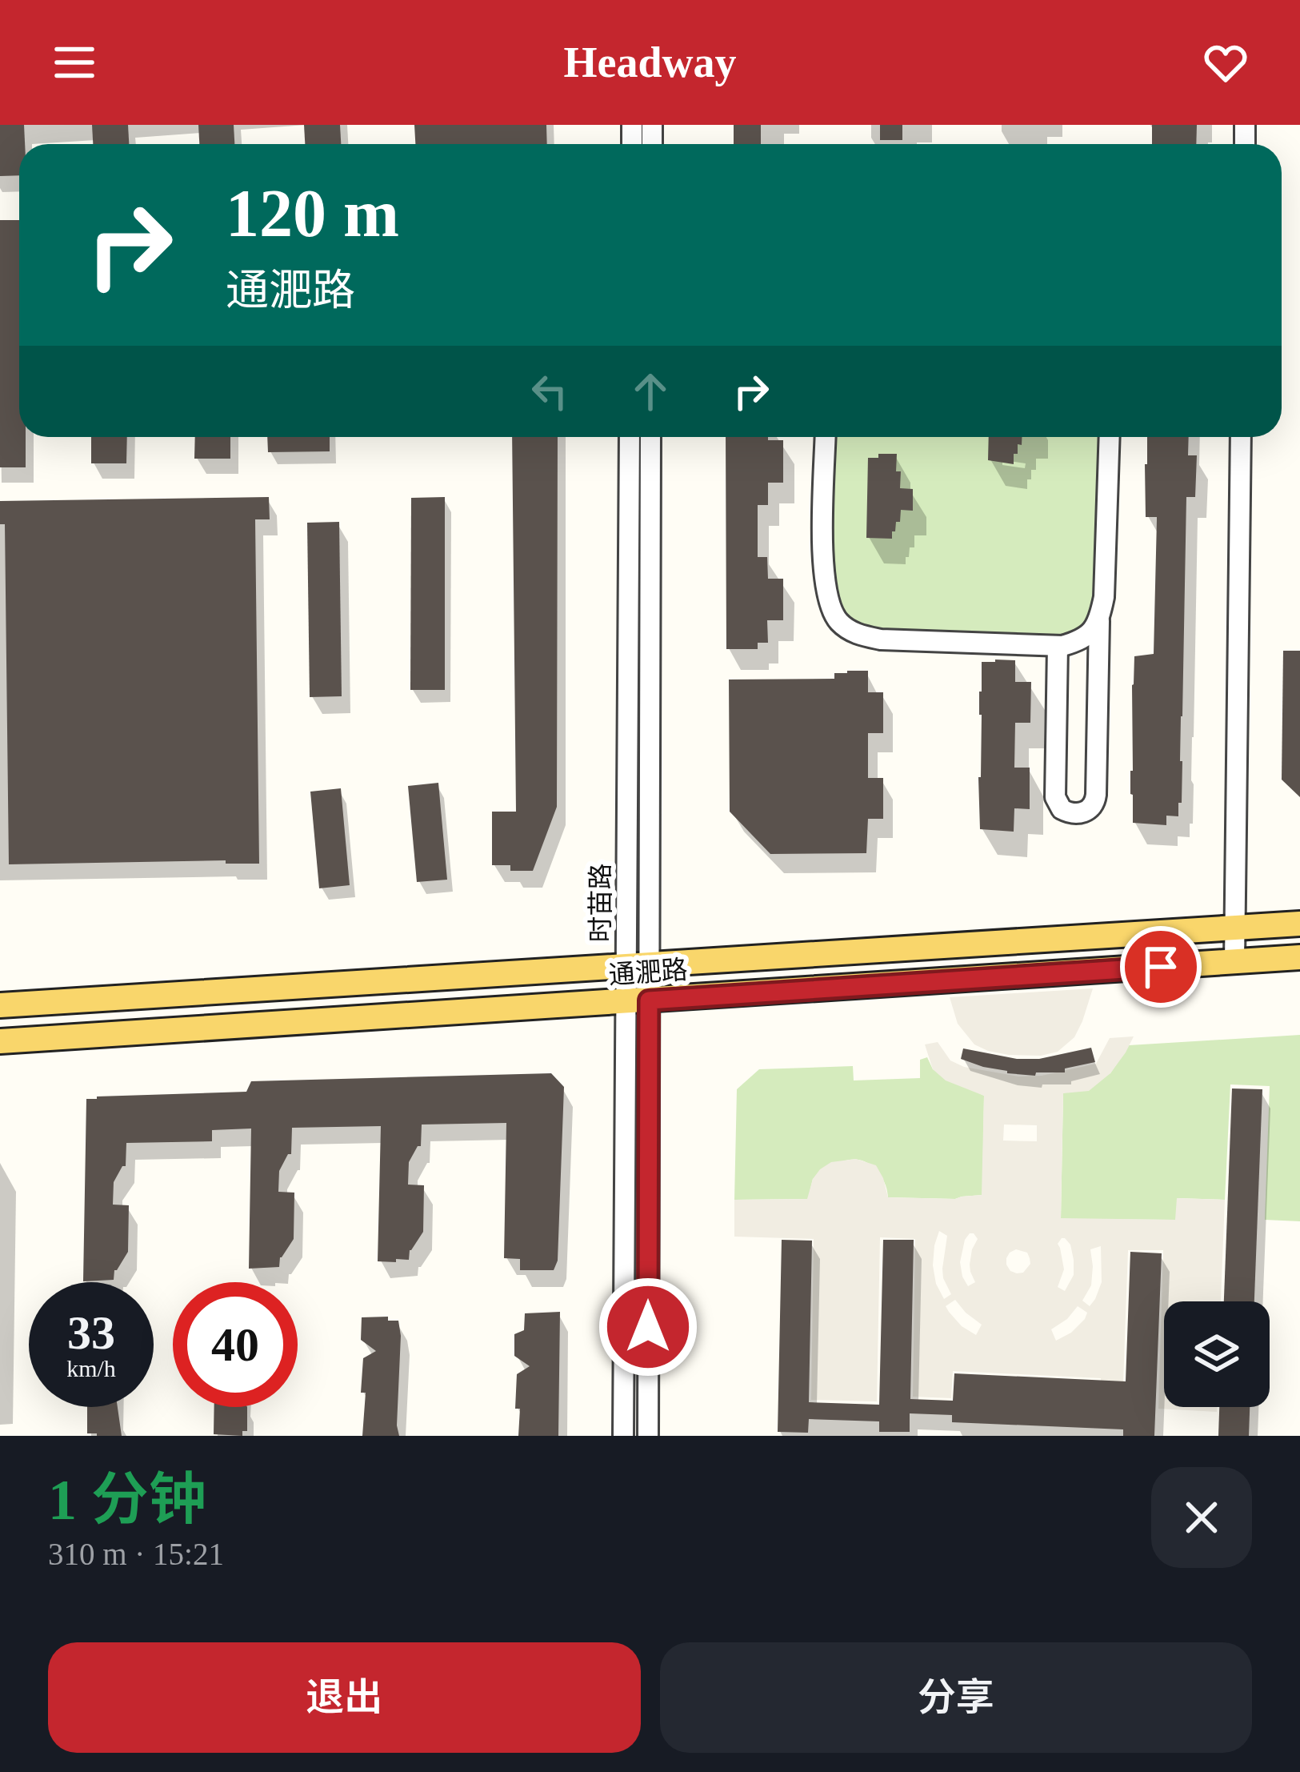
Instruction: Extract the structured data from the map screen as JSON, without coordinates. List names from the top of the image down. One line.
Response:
{"streets":{"main road":["通淝路"],"street":["时苗路"]},"crossings":[["时苗路","通淝路"]],"page":{"header":"Headway","turn":["120 m","通淝路"],"speed":"33 km/h","limit":"40","heading":["1 分钟","310 m · 15:21"],"buttons":["退出","分享"]}}
